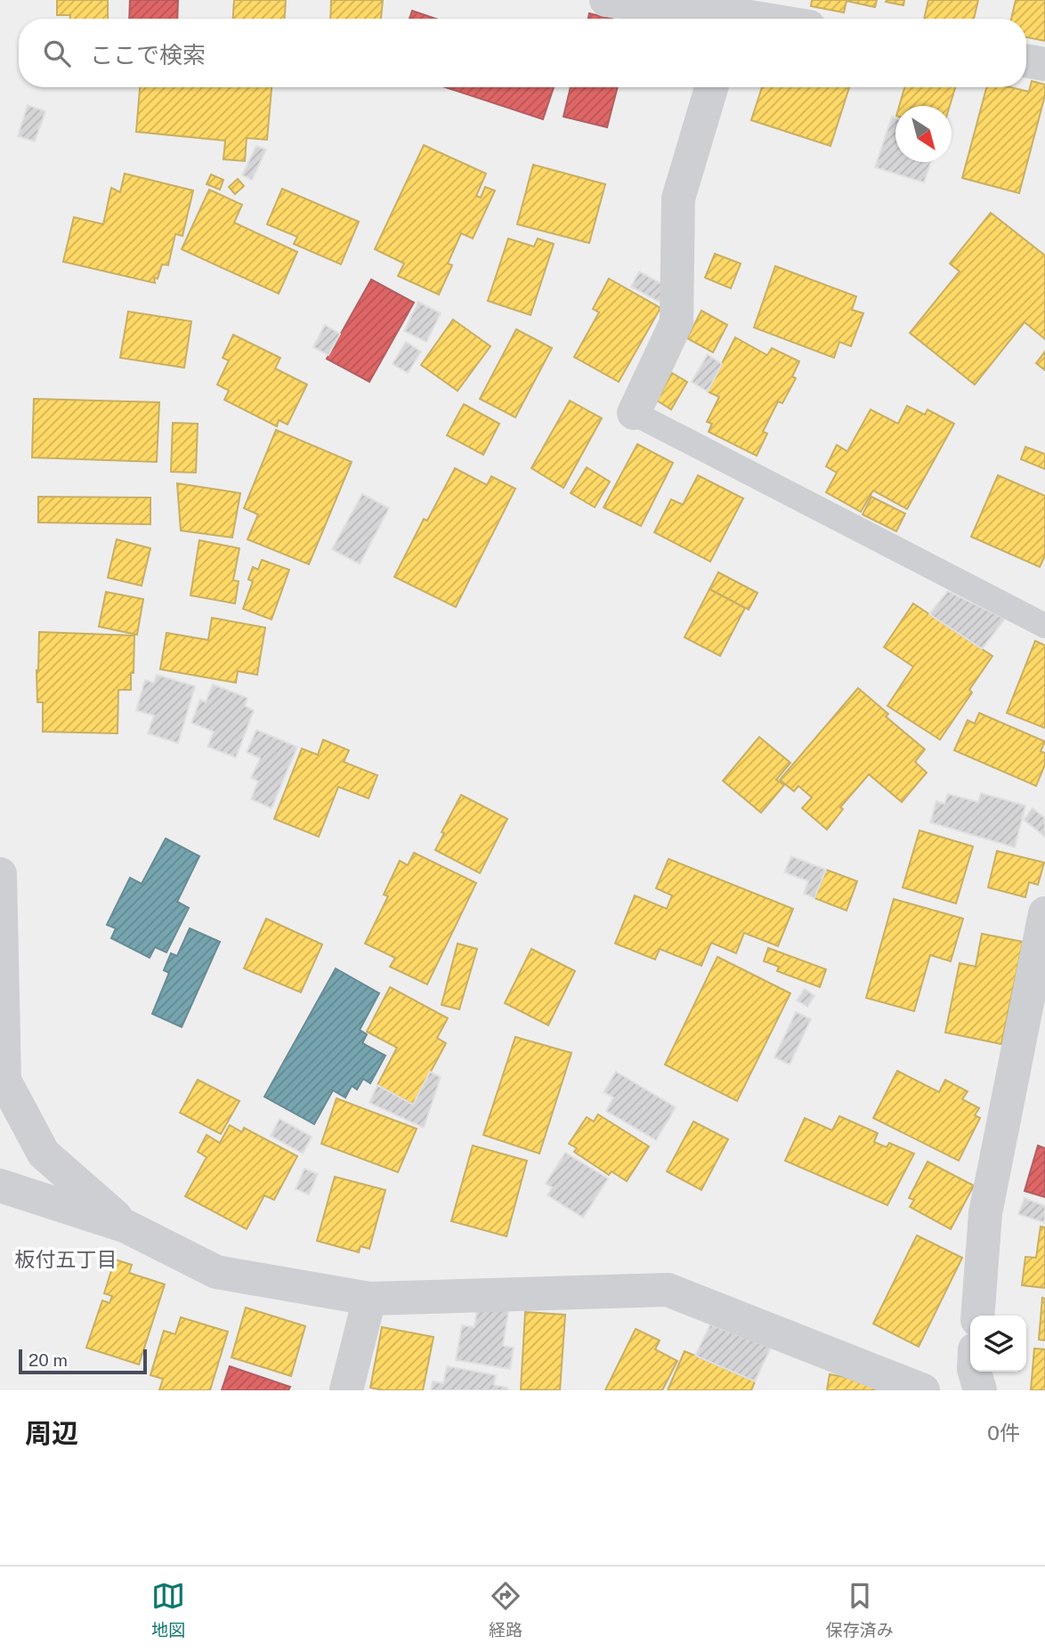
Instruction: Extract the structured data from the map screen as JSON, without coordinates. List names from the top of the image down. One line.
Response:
{"districts":["板付五丁目"],"scale_bar":"20 m","north":"bottom right","page":{"search":"ここで検索","scale":"20 m","heading":["周辺","0件"],"nav":["地図","経路","保存済み"]}}
